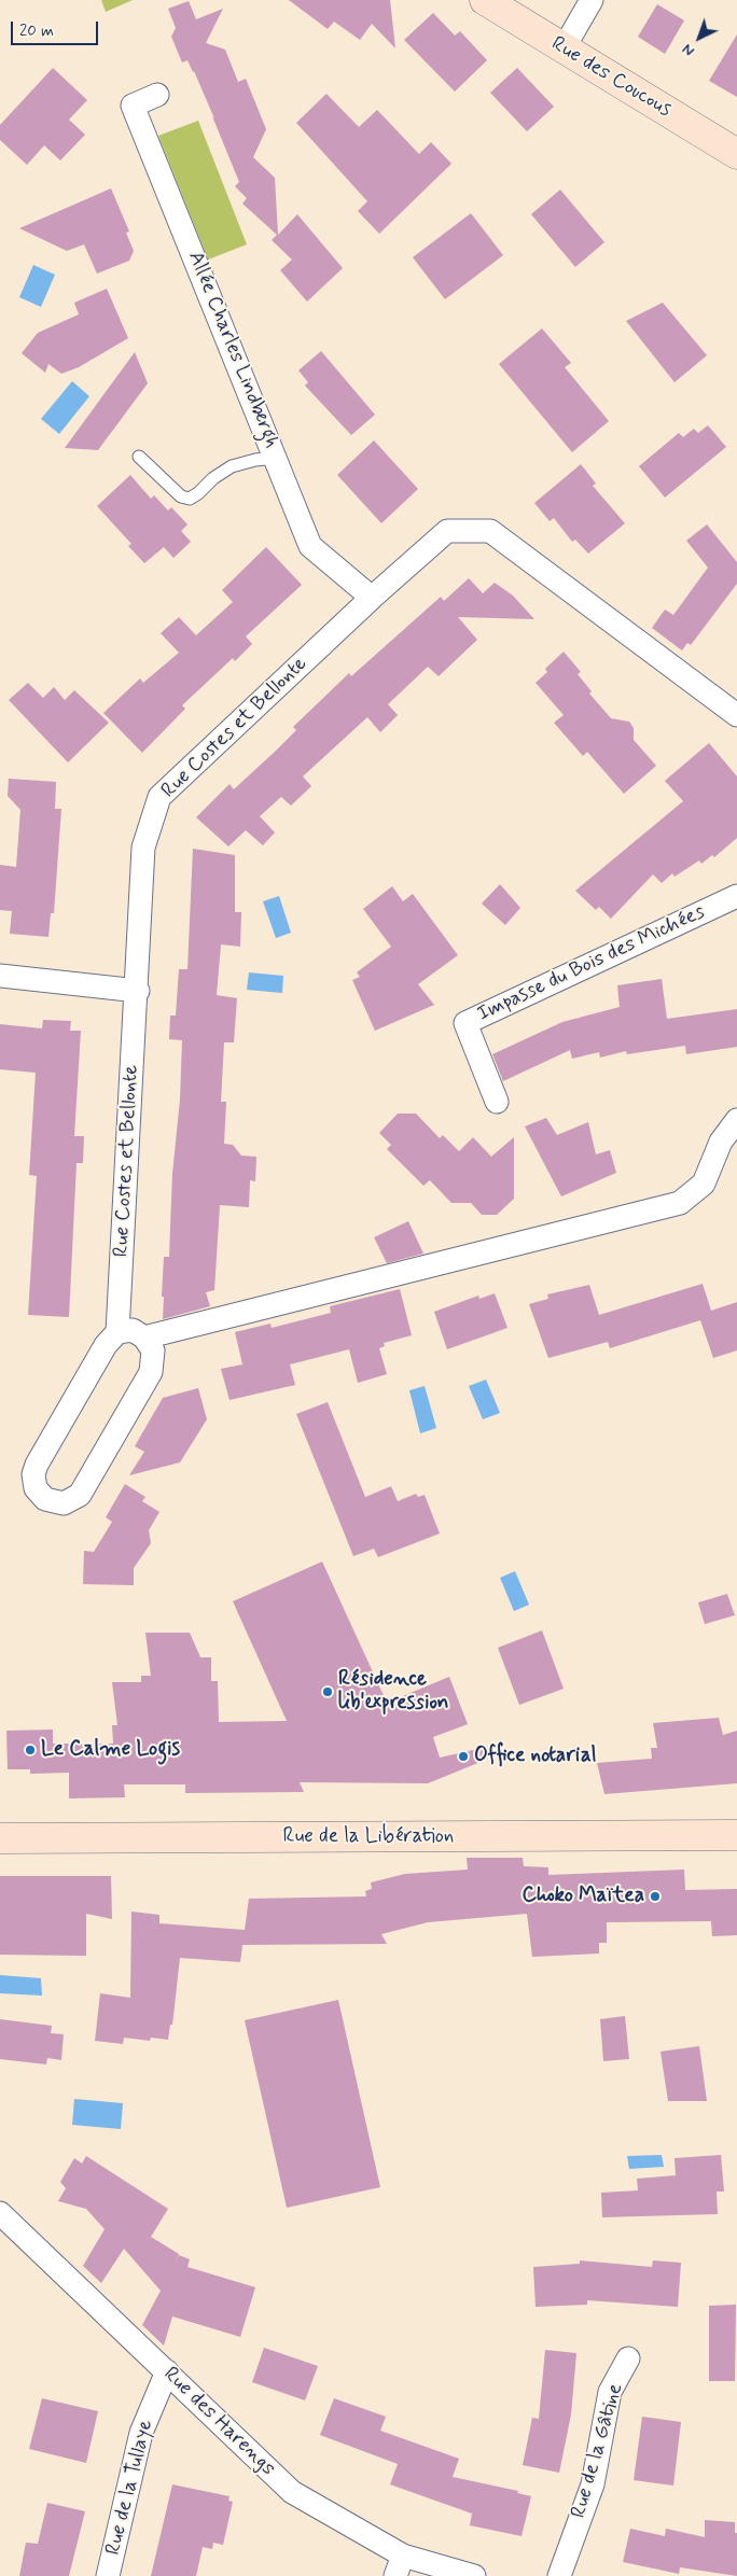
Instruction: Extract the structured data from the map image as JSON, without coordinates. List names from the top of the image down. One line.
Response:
{"streets":{"street":["Rue des Coucous","Allée Charles Lindbergh","Rue Costes et Bellonte","Impasse du Bois des Michées","Rue de la Libération","Rue des Harengs","Rue de la Gâtine","Rue de la Tullaye"]},"crossings":[["Allée Charles Lindbergh","Rue Costes et Bellonte"],["Rue des Harengs","Rue de la Tullaye"]],"places":["Résidence lib'expression","Le Calme Logis","Office notarial","Choko Maïtea"],"scale_bar":"20 m","north":"bottom left"}
